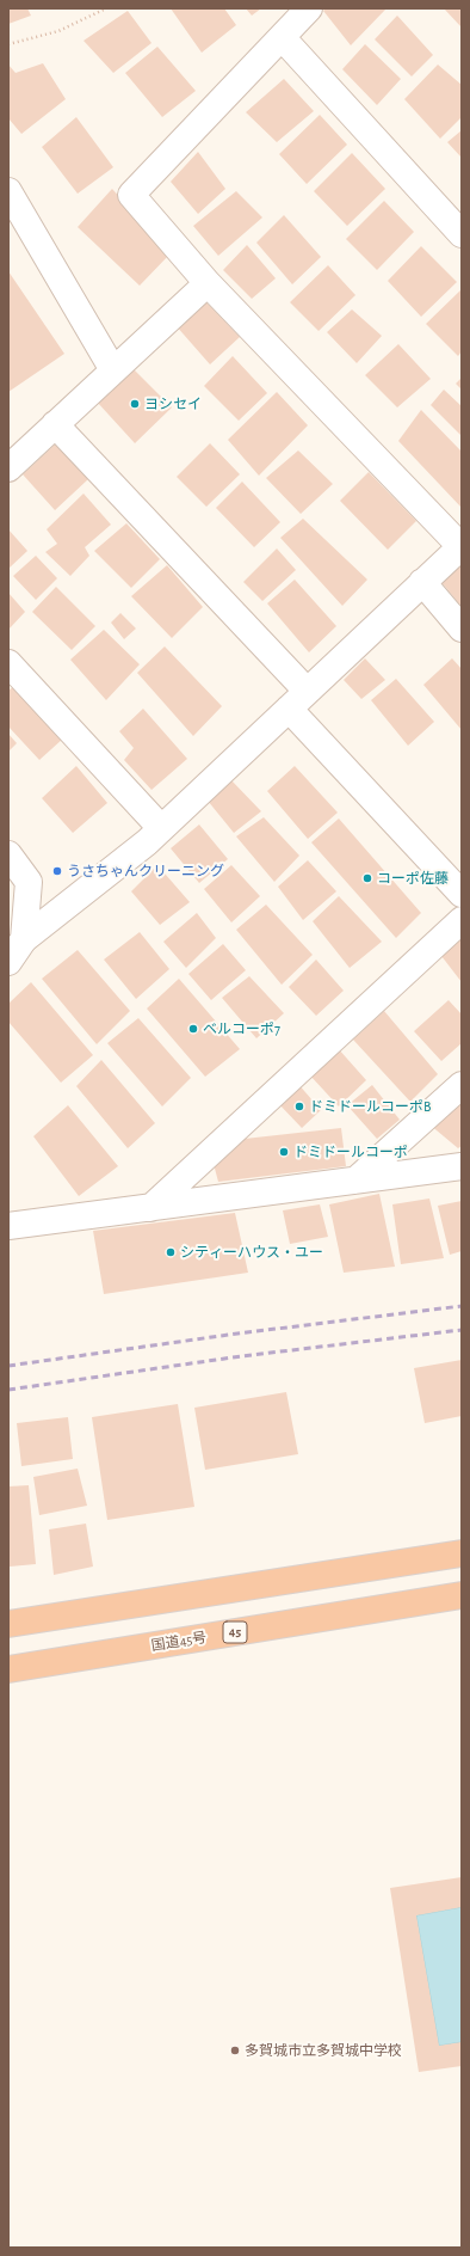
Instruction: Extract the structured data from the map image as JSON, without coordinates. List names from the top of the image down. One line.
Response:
{"streets":{"highway":["45","国道45号"]},"places":["ヨシセイ","うさちゃんクリーニング","コーポ佐藤","ベルコーポ7","ドミドールコーポB","ドミドールコーポ","シティーハウス・ユー","多賀城市立多賀城中学校"]}
